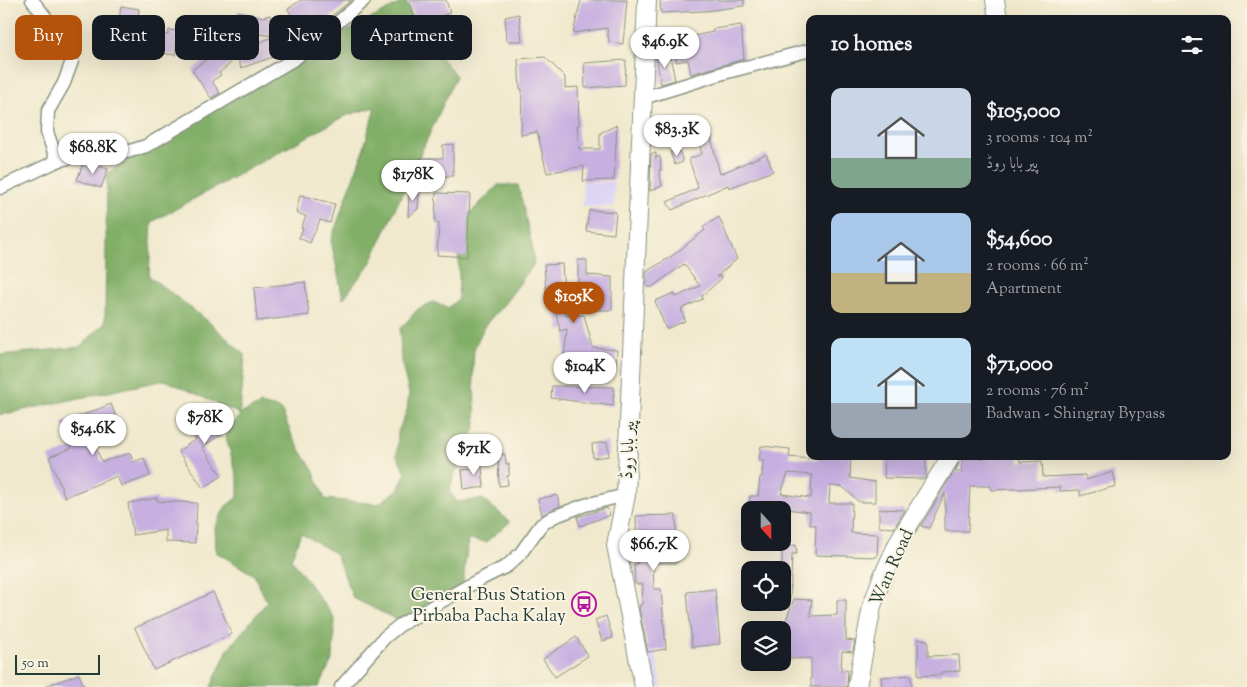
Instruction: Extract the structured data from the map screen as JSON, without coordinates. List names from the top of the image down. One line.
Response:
{"streets":{"main road":["پیر بابا روڈ","Wan Road"]},"places":{"bus stop":["General Bus Station Pirbaba Pacha Kalay"]},"scale_bar":"50 m","north":"bottom","page":{"chip":["Buy","Rent","Filters","New","Apartment"],"heading":"10 homes","price":["$46.9K","$83.3K","$68.8K","$178K","$105K","$104K","$78K","$54.6K","$71K","$66.7K"],"list":[{"name":"$105,000","note":"3 rooms · 104 m² · پیر بابا روڈ"},{"name":"$54,600","note":"2 rooms · 66 m² · Apartment"},{"name":"$71,000","note":"2 rooms · 76 m² · Badwan - Shingray Bypass"}],"scale":"50 m"}}
